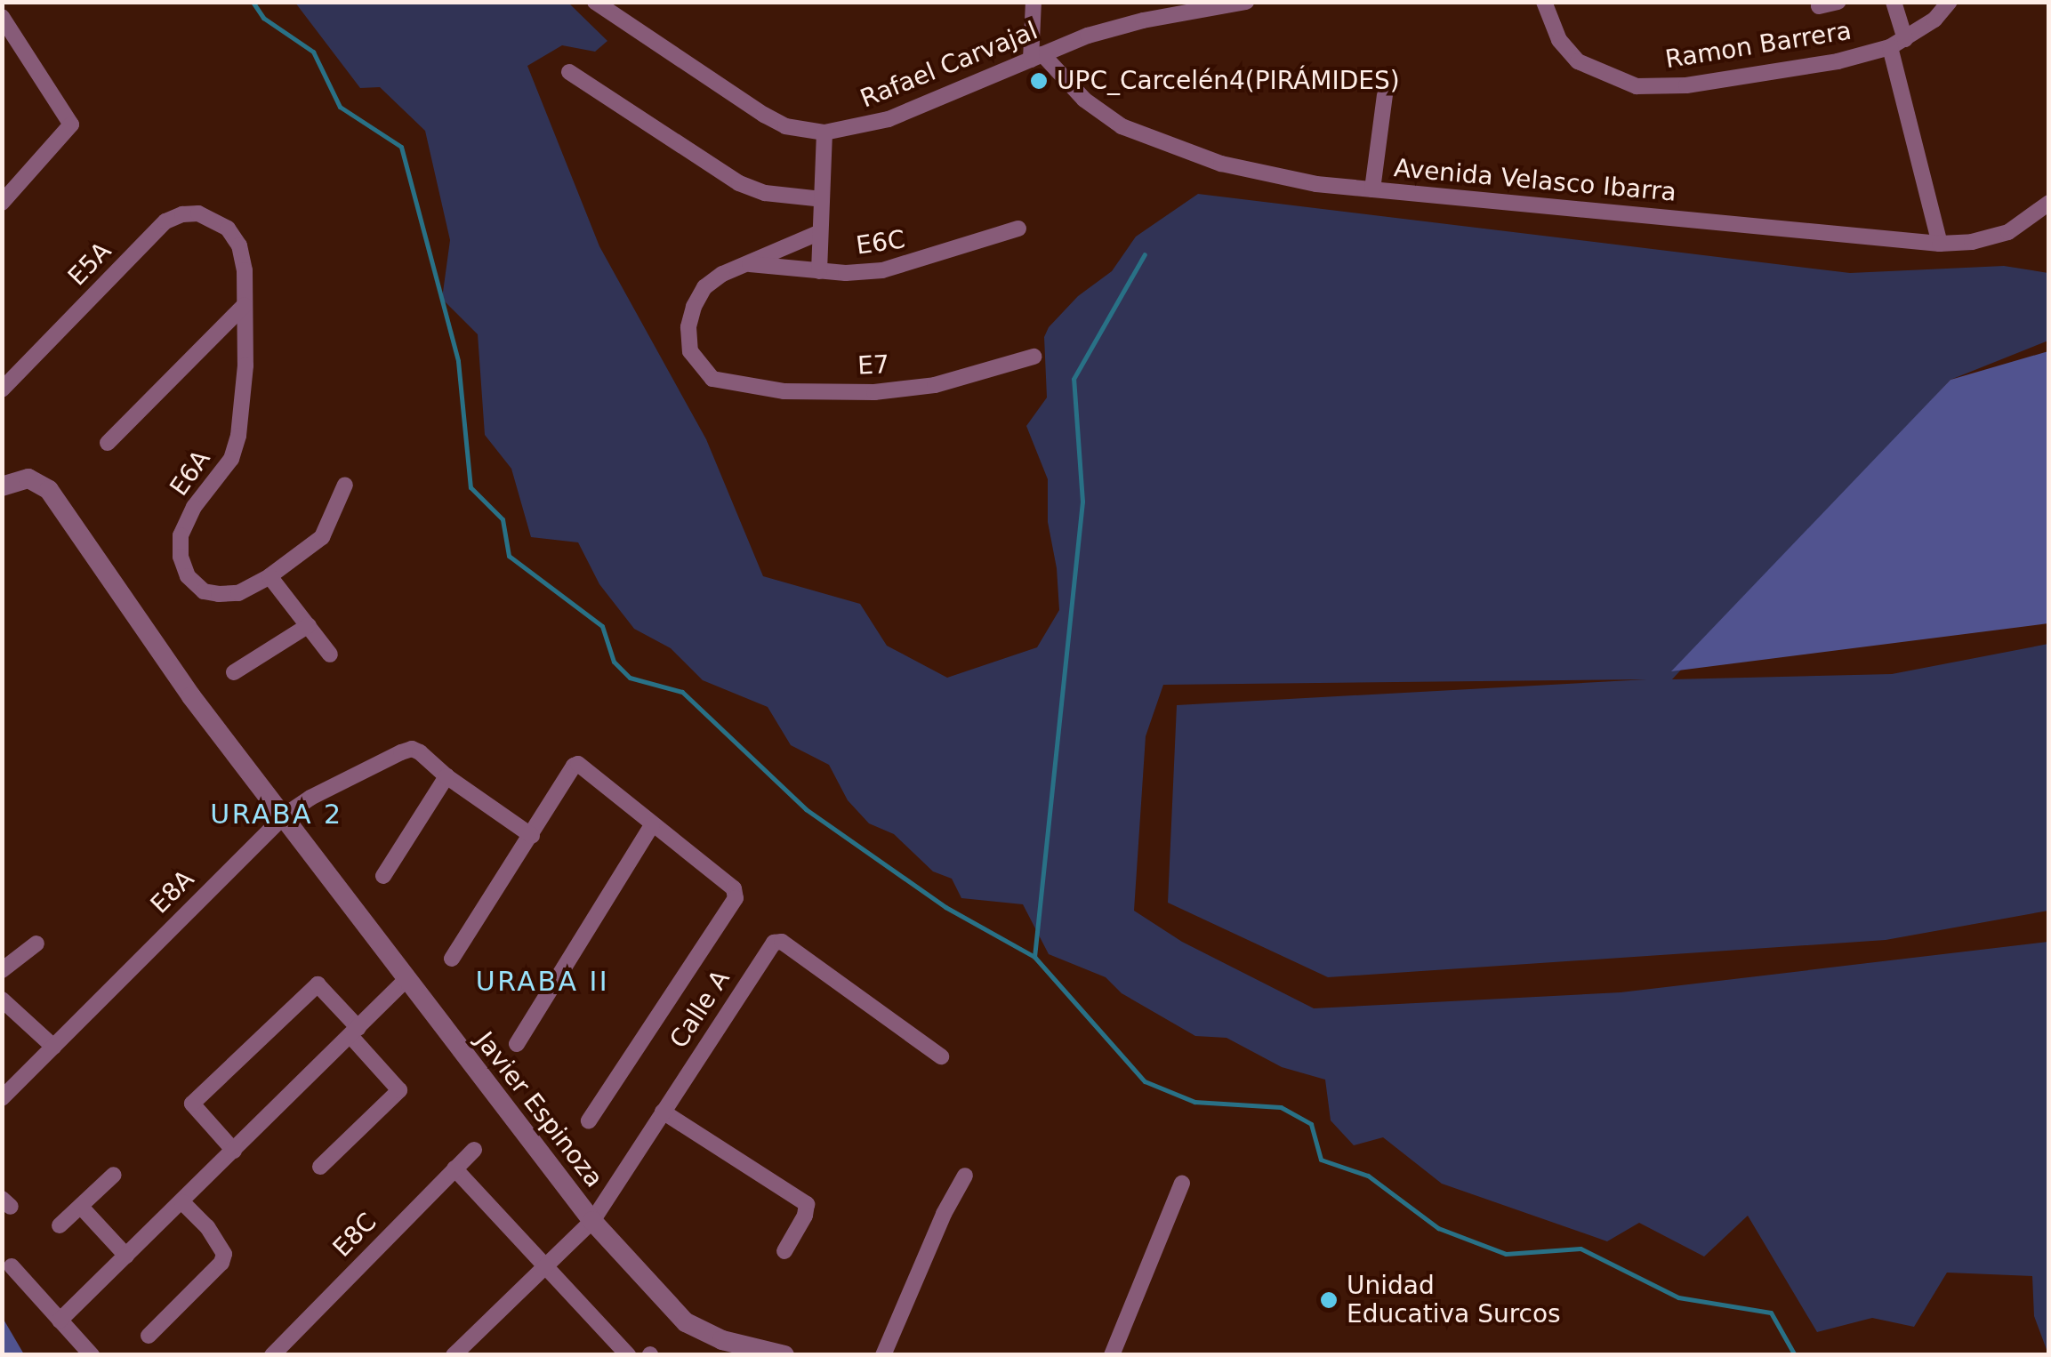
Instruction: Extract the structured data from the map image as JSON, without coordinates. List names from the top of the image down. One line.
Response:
{"streets":{"street":["Ramon Barrera","Rafael Carvajal","Avenida Velasco Ibarra","E6C","E5A","E7","E6A","E8A","Calle A","Javier Espinoza","E8C"]},"crossings":[["Rafael Carvajal","Avenida Velasco Ibarra"],["E6C","E7"],["E5A","E6A"],["E8A","Javier Espinoza"],["Calle A","Javier Espinoza"]],"districts":["URABA 2","URABA II"],"places":["UPC_Carcelén4(PIRÁMIDES)","Unidad Educativa Surcos"]}
